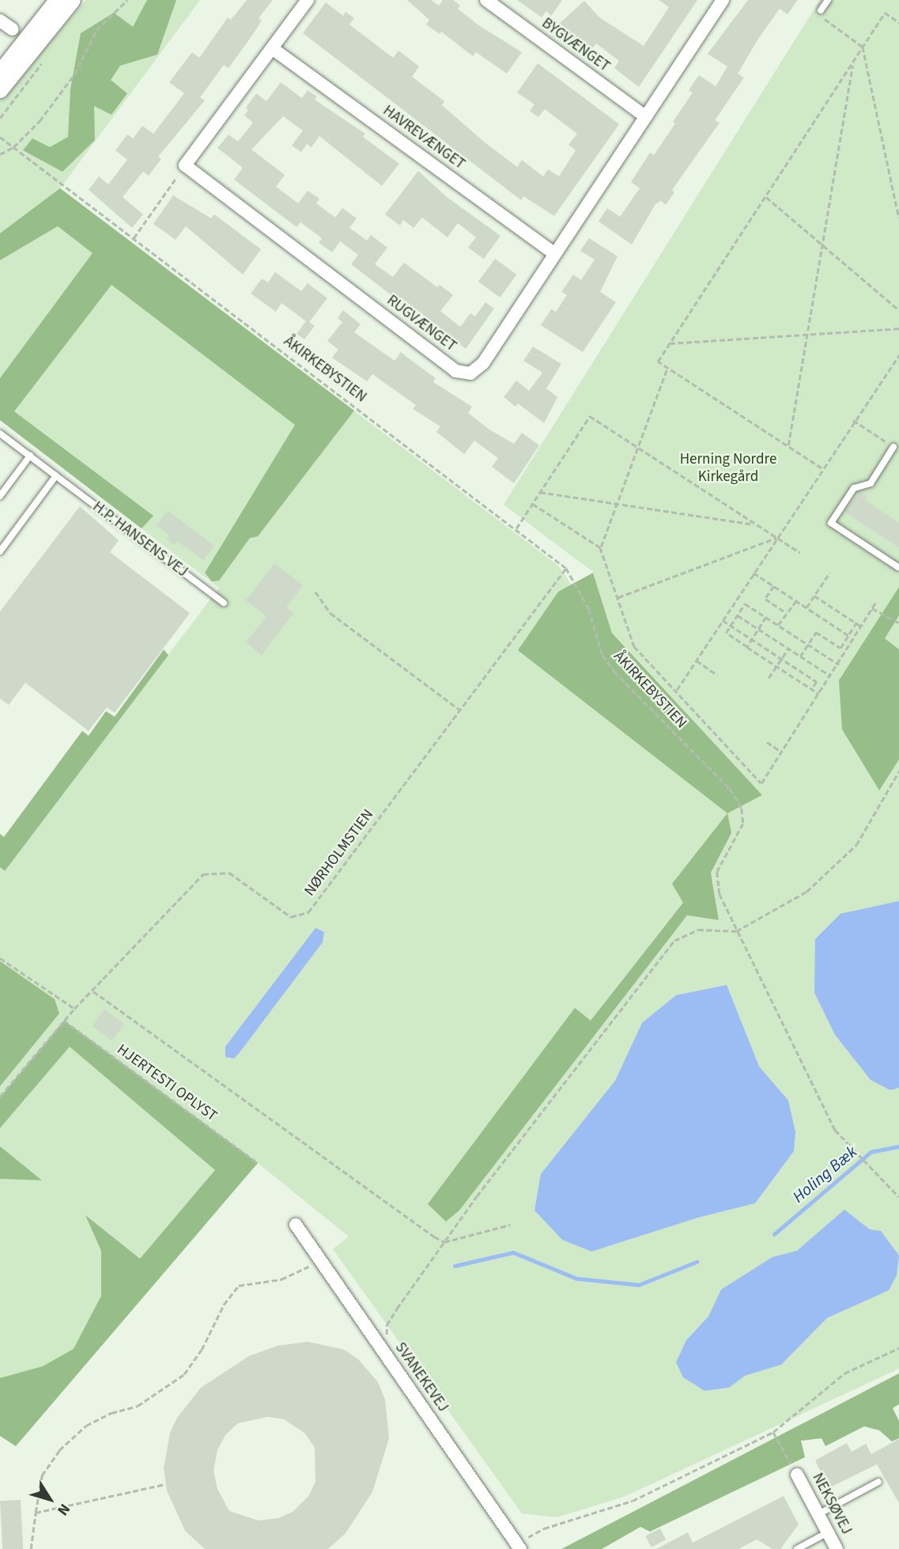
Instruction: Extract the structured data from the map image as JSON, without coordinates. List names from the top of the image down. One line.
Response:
{"streets":{"street":["BYGVÆNGET","HAVREVÆNGET","RUGVÆNGET","SVANEKEVEJ","NEKSØVEJ"],"lane":["H.P. HANSENS VEJ"],"path":["ÅKIRKEBYSTIEN","NØRHOLMSTIEN","HJERTESTI OPLYST"]},"crossings":[["BYGVÆNGET","RUGVÆNGET"],["HAVREVÆNGET","RUGVÆNGET"],["ÅKIRKEBYSTIEN","NØRHOLMSTIEN"],["NØRHOLMSTIEN","HJERTESTI OPLYST"]],"water":["Holing Bæk"],"parks":["Herning Nordre Kirkegård"],"north":"bottom right"}
